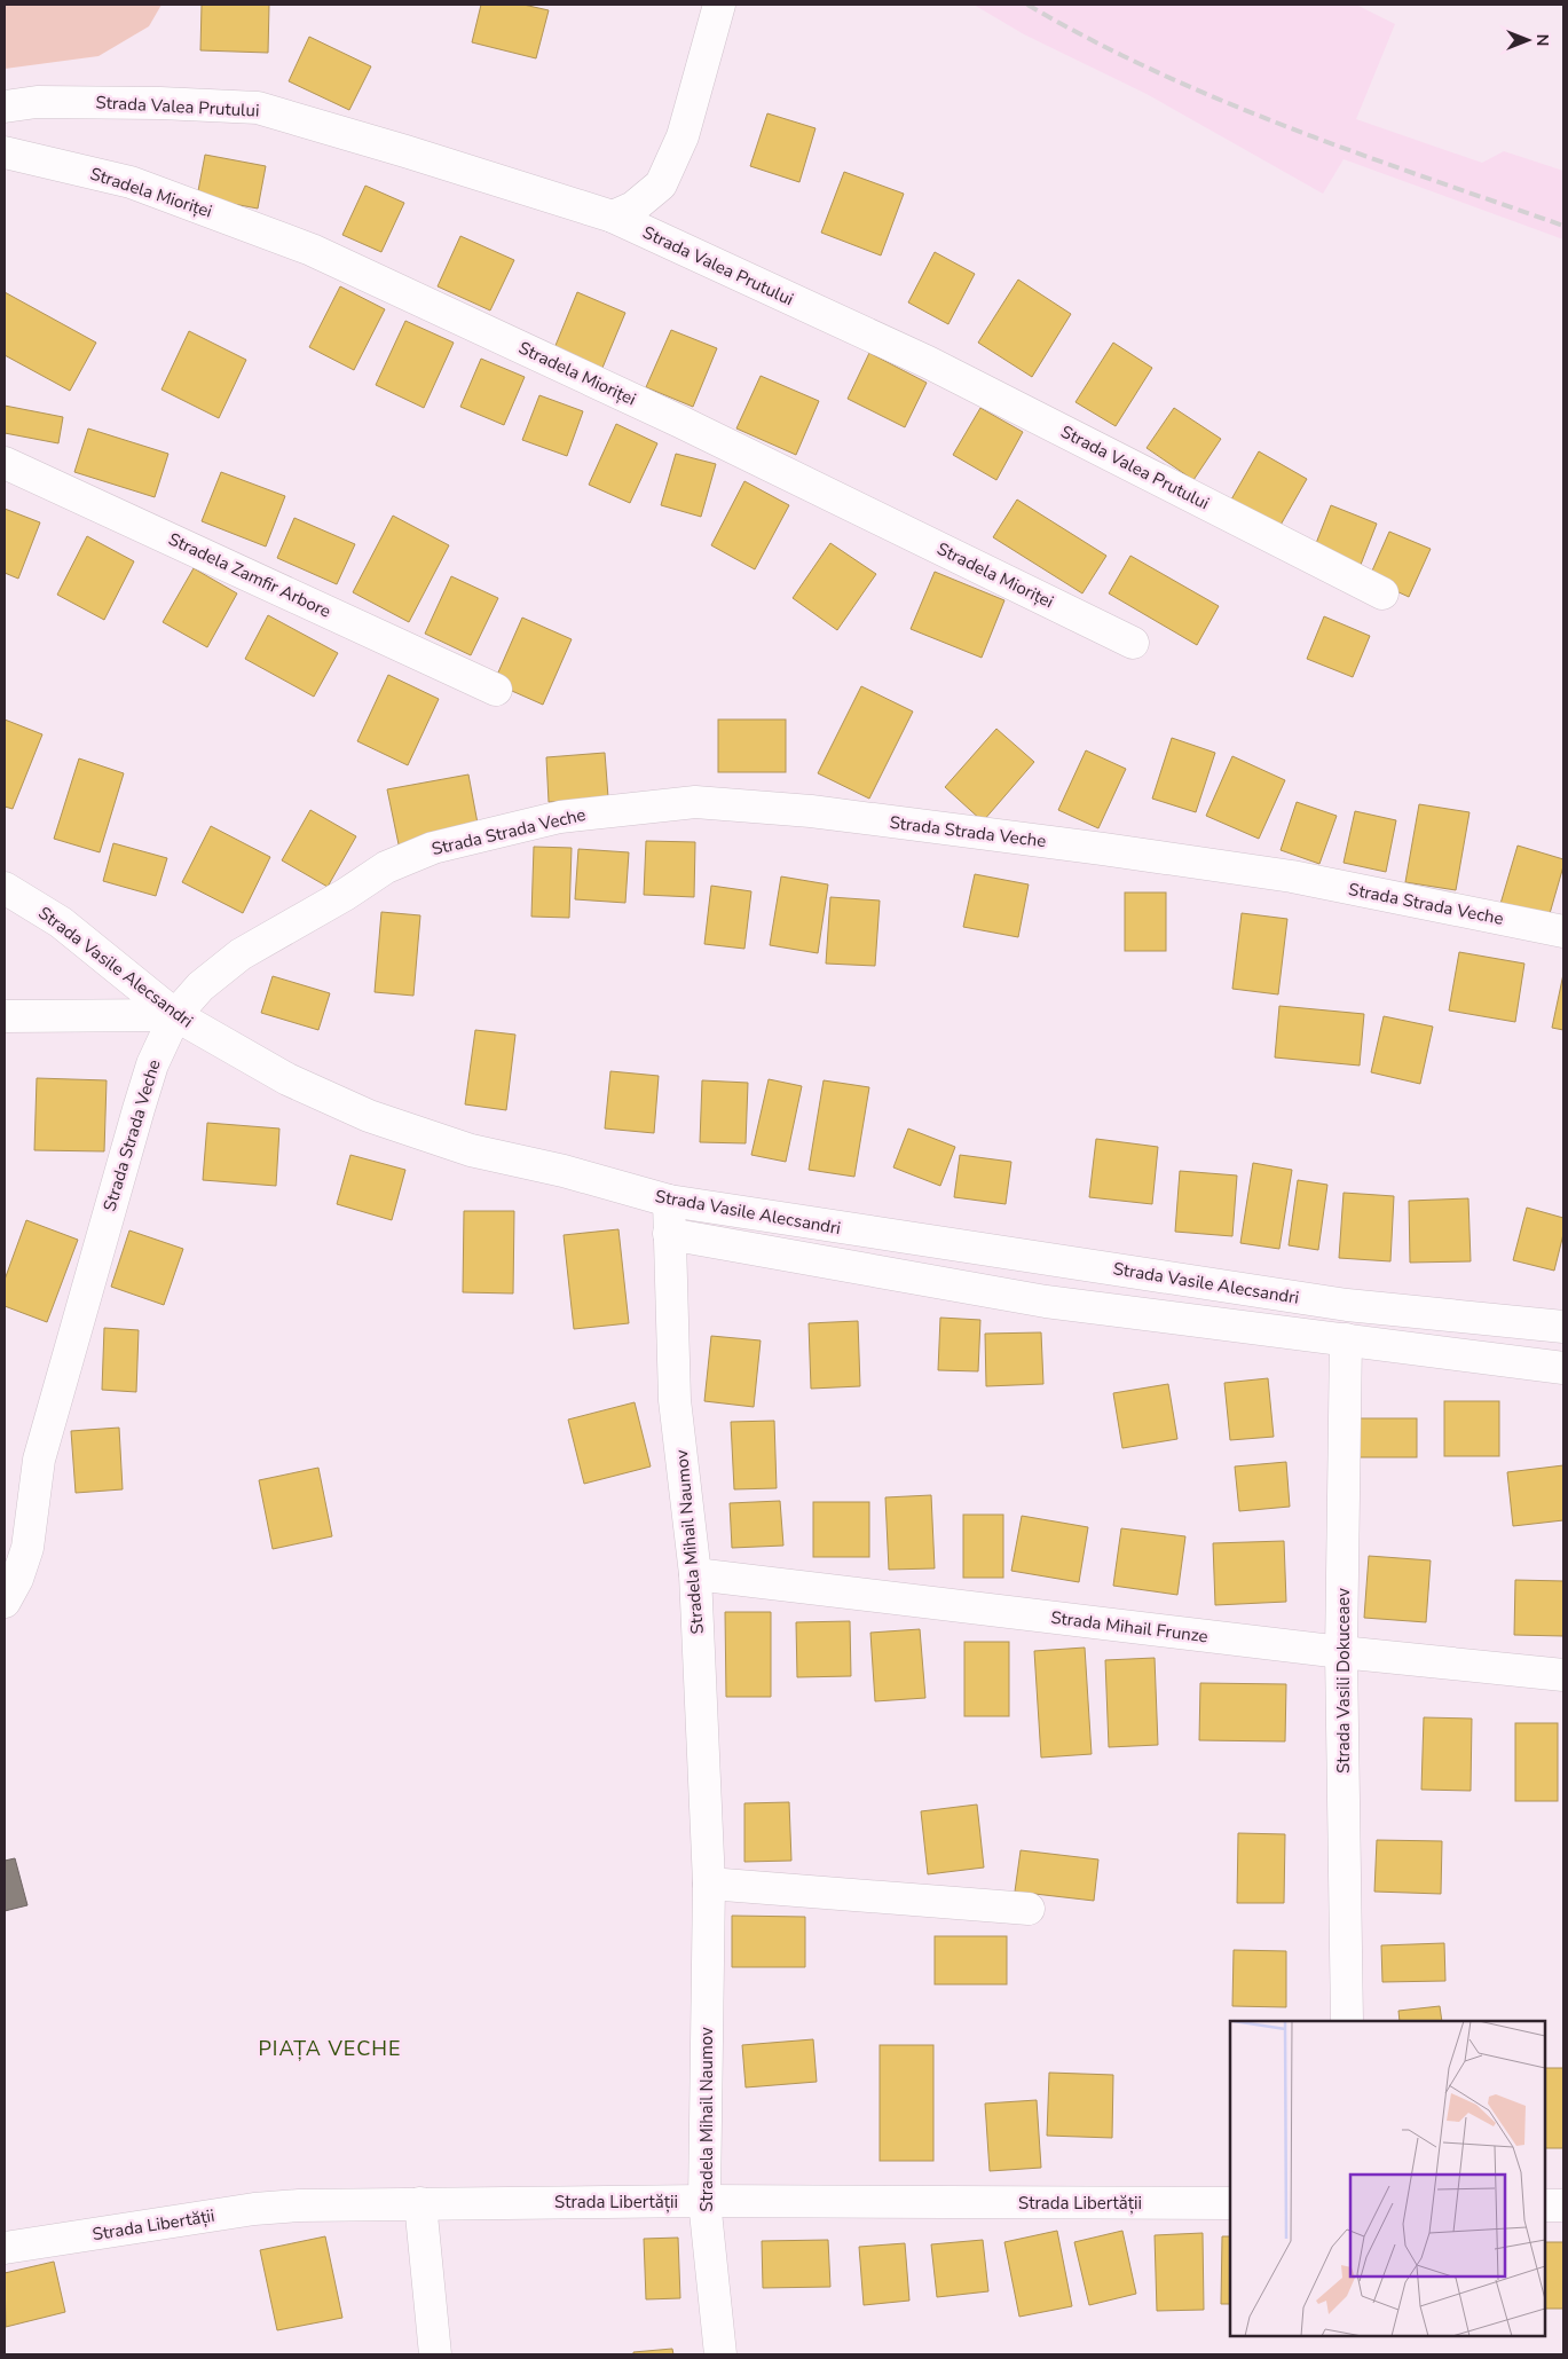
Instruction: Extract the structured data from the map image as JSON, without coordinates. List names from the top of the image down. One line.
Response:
{"streets":{"street":["Strada Valea Prutului","Stradela Mioriței","Stradela Zamfir Arbore","Strada Strada Veche","Strada Vasile Alecsandri","Stradela Mihail Naumov","Strada Mihail Frunze","Strada Vasili Dokuceaev","Strada Libertății"]},"crossings":[["Strada Strada Veche","Strada Vasile Alecsandri"],["Strada Vasile Alecsandri","Stradela Mihail Naumov"],["Stradela Mihail Naumov","Strada Mihail Frunze"],["Stradela Mihail Naumov","Strada Libertății"],["Strada Mihail Frunze","Strada Vasili Dokuceaev"]],"districts":["PIAȚA VECHE"],"north":"right"}
